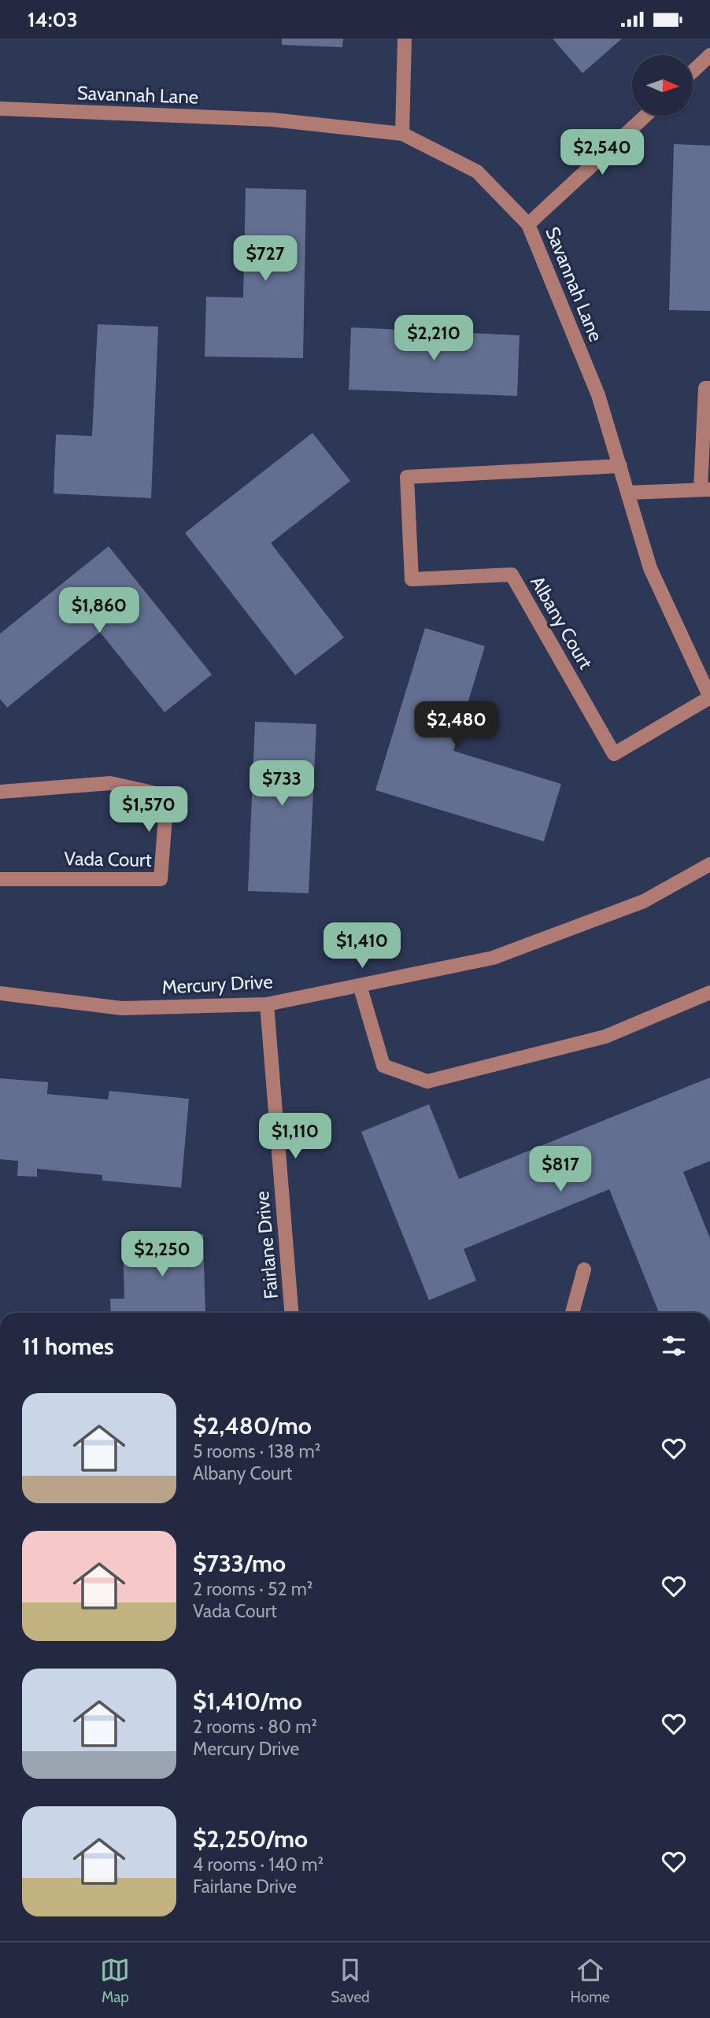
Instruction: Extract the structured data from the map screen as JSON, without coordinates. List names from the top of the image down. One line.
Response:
{"streets":{"street":["Savannah Lane","Albany Court","Vada Court","Mercury Drive","Fairlane Drive"]},"crossings":[["Savannah Lane","Albany Court"],["Mercury Drive","Fairlane Drive"]],"north":"right","page":{"status":"14:03","price":["$2,540","$727","$2,210","$1,860","$2,480","$733","$1,570","$1,410","$1,110","$817","$2,250"],"heading":"11 homes","list":[{"name":"$2,480/mo","note":"5 rooms · 138 m² · Albany Court"},{"name":"$733/mo","note":"2 rooms · 52 m² · Vada Court"},{"name":"$1,410/mo","note":"2 rooms · 80 m² · Mercury Drive"},{"name":"$2,250/mo","note":"4 rooms · 140 m² · Fairlane Drive"}],"tabs":["Map","Saved","Home"]}}
